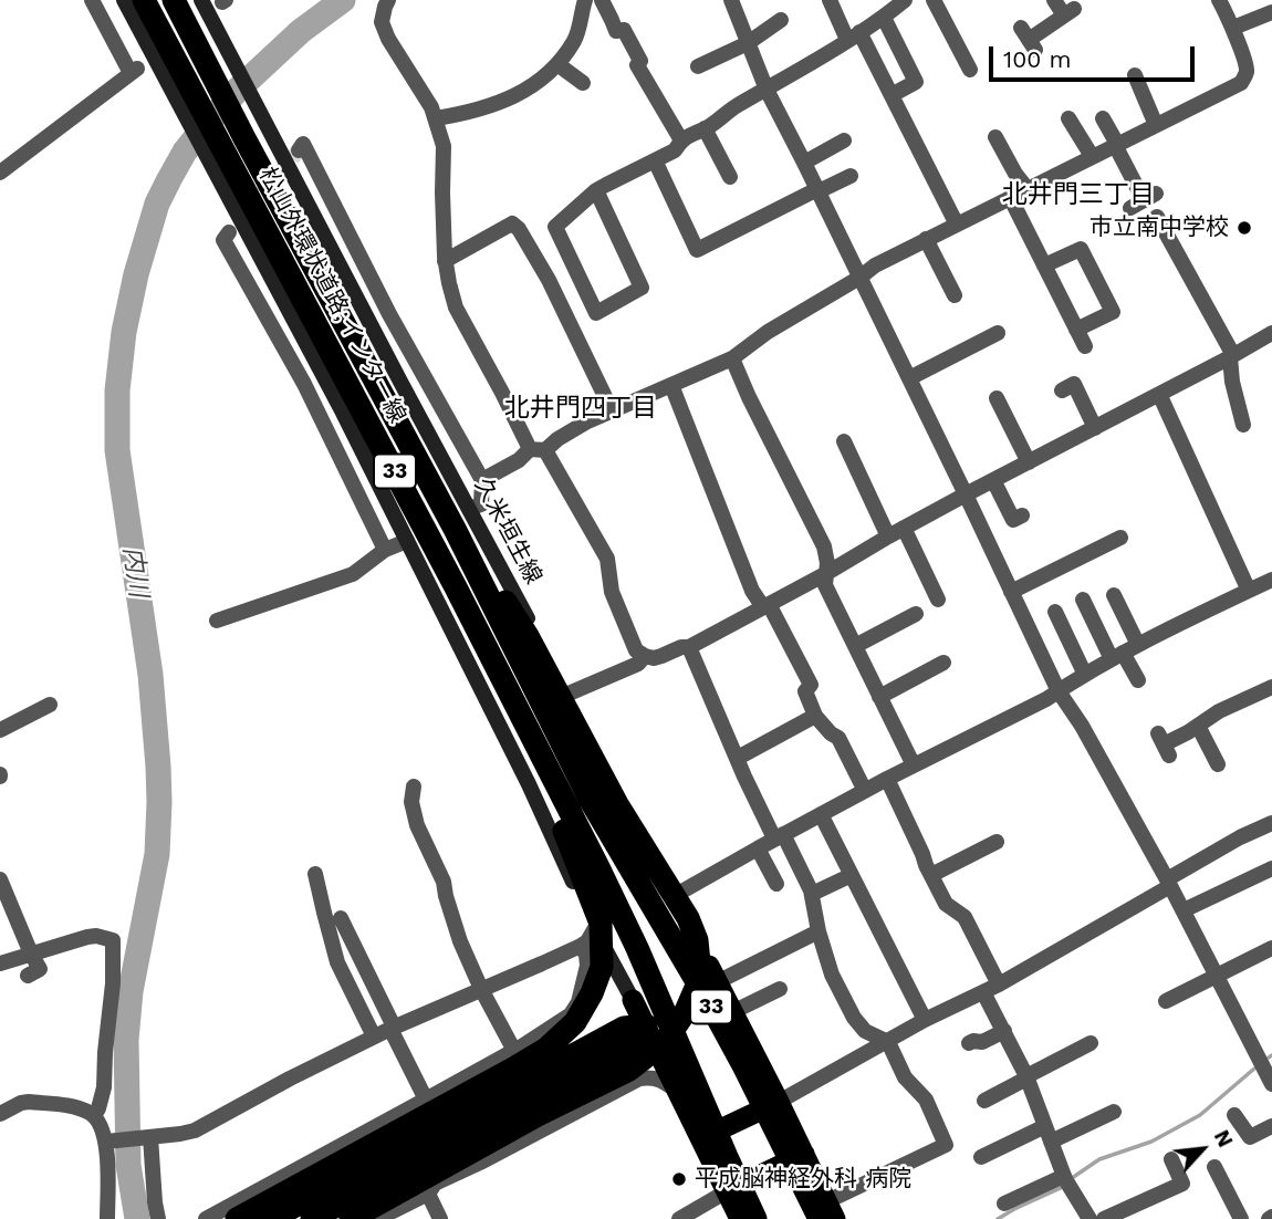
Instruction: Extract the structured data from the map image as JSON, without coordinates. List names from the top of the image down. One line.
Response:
{"streets":{"highway":["松山外環状道路;インター線","33"],"main road":["久米垣生線"]},"crossings":[["松山外環状道路;インター線","33"],["33","久米垣生線"]],"districts":["北井門三丁目","北井門四丁目"],"water":["内川"],"places":["市立南中学校","平成脳神経外科 病院"],"scale_bar":"100 m","north":"top right"}
